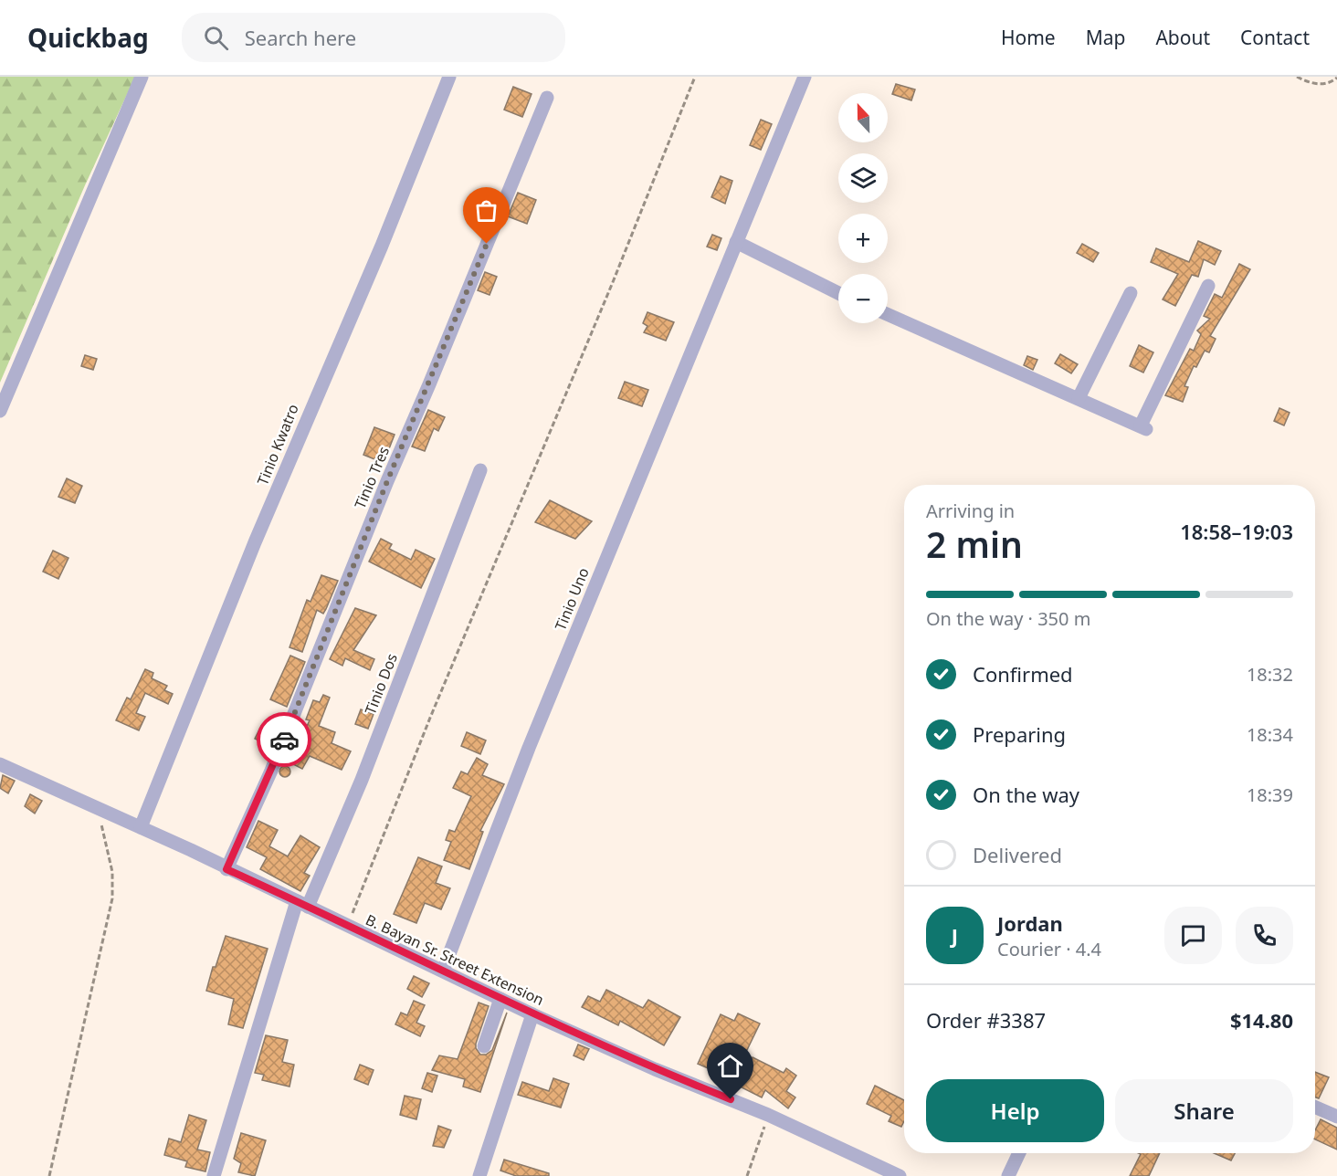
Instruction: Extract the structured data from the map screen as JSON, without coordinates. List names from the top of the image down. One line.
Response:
{"streets":{"street":["Tinio Kwatro","Tinio Tres","Tinio Uno","Tinio Dos","B. Bayan Sr. Street Extension"]},"crossings":[["Tinio Kwatro","B. Bayan Sr. Street Extension"],["Tinio Tres","B. Bayan Sr. Street Extension"],["Tinio Uno","B. Bayan Sr. Street Extension"],["Tinio Dos","B. Bayan Sr. Street Extension"]],"north":"top","page":{"header":"Quickbag","search":"Search here","nav":["Home","Map","About","Contact"],"map_buttons":["+","−"],"heading":["2 min","Arriving in","18:58–19:03"],"panel":["Jordan","Courier · 4.4","Order #3387","$14.80"],"bar":"On the way · 350 m","list":[["Confirmed","18:32"],["Preparing","18:34"],["On the way","18:39"],"Delivered"],"round":"J","buttons":["Help","Share"]}}
